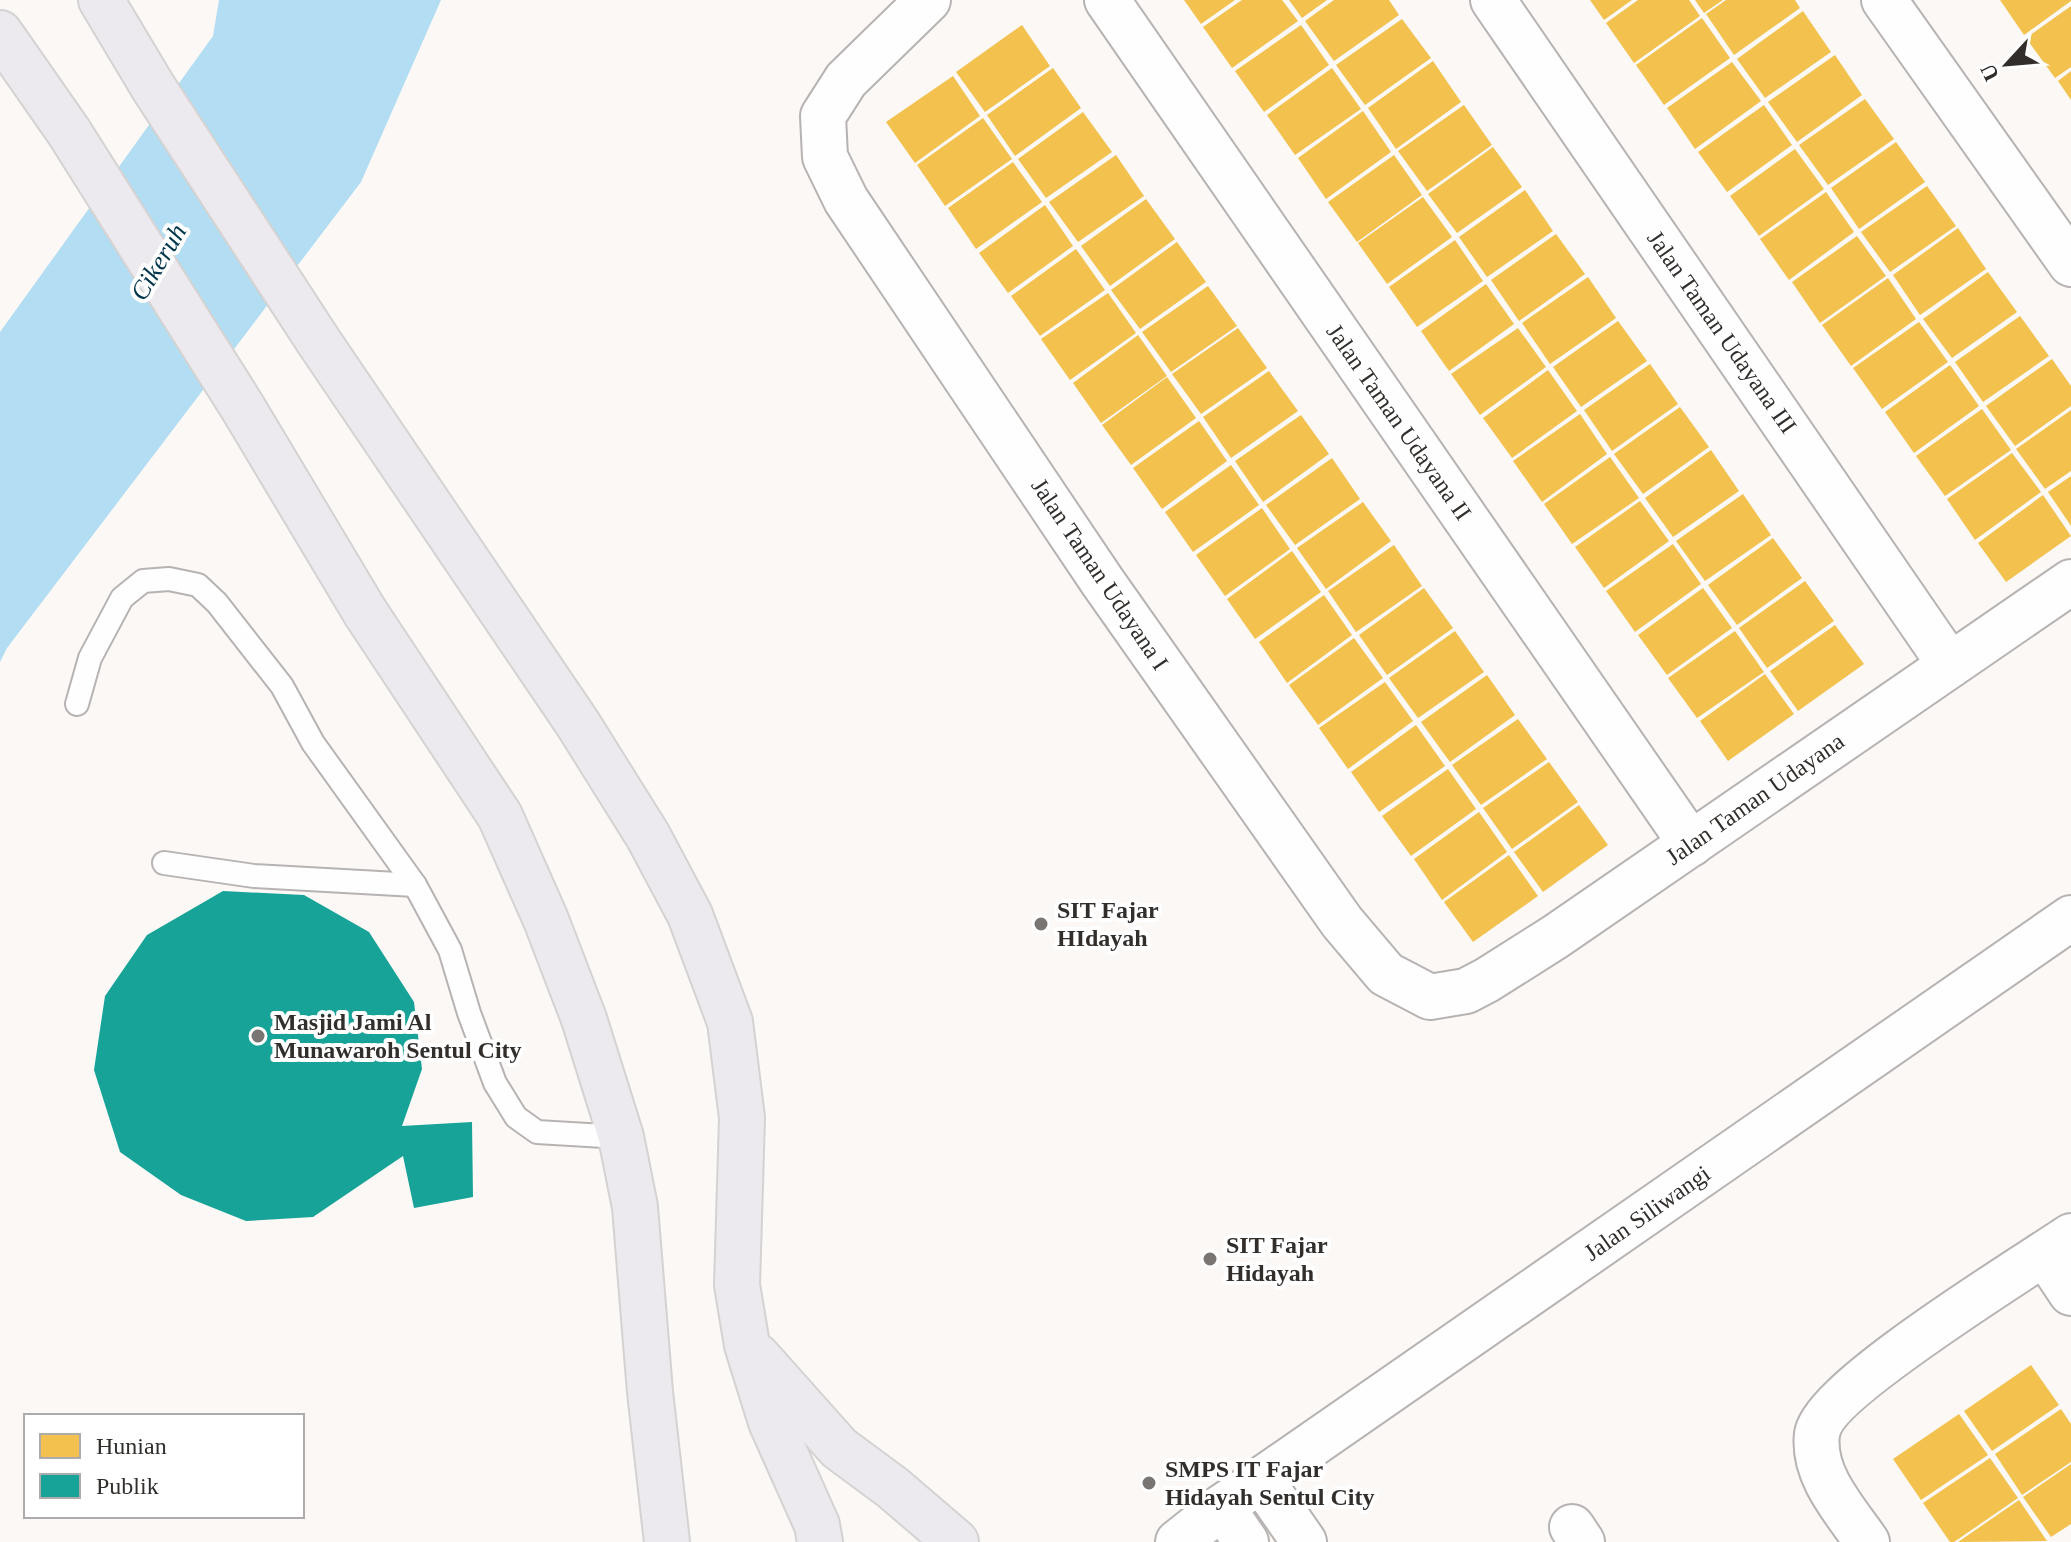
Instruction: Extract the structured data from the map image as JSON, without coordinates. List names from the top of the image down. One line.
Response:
{"streets":{"street":["Jalan Taman Udayana III","Jalan Taman Udayana II","Jalan Taman Udayana I","Jalan Taman Udayana","Jalan Siliwangi"]},"crossings":[["Jalan Taman Udayana III","Jalan Taman Udayana"],["Jalan Taman Udayana II","Jalan Taman Udayana"],["Jalan Taman Udayana I","Jalan Taman Udayana"]],"water":["Cikeruh"],"places":["SIT Fajar HIdayah","Masjid Jami Al Munawaroh Sentul City","SIT Fajar Hidayah","SMPS IT Fajar Hidayah Sentul City"],"legend":["Hunian","Publik"],"north":"bottom left"}
